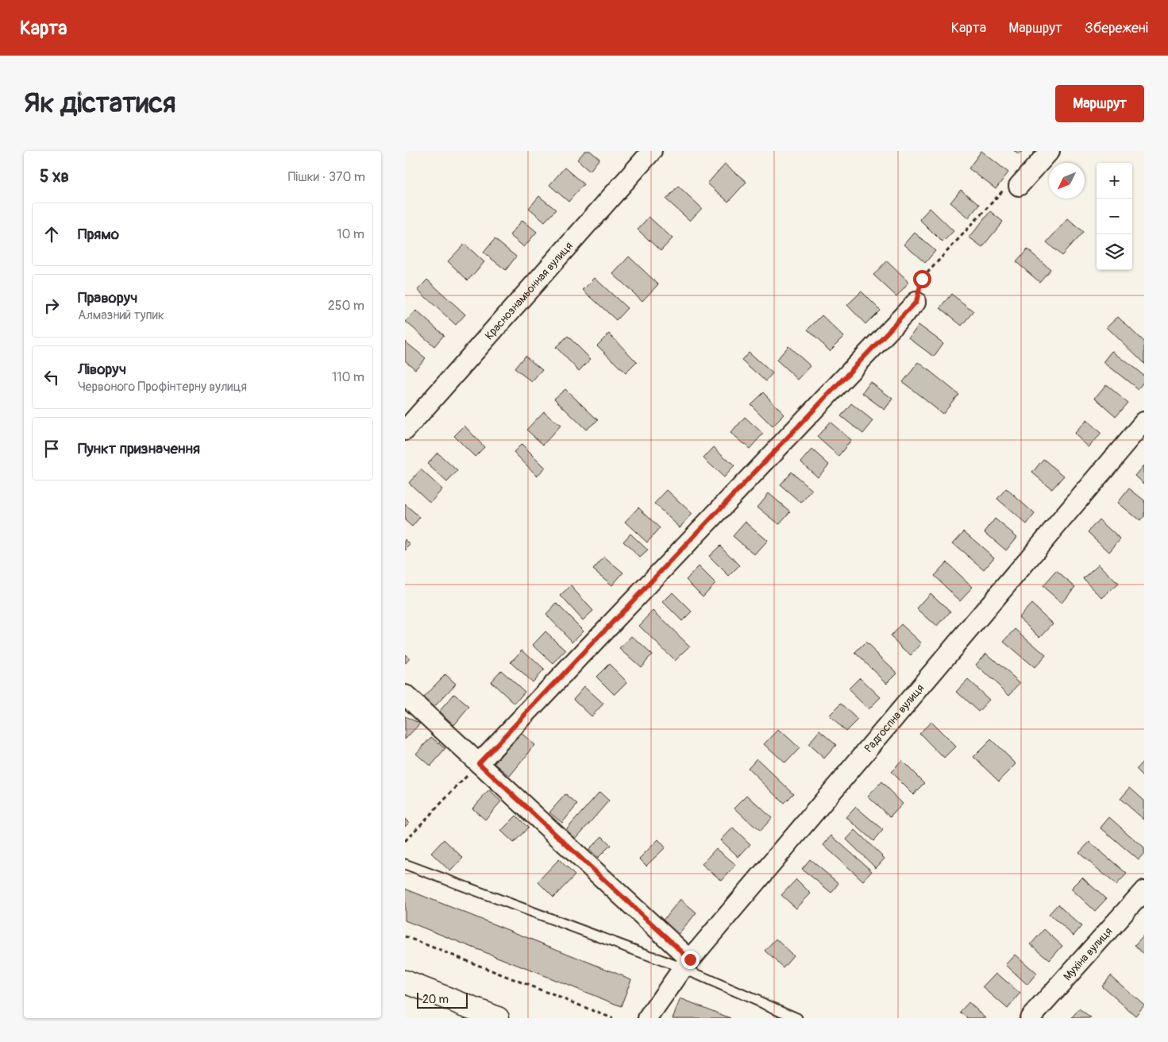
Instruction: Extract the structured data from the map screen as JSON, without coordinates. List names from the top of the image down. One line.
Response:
{"streets":{"street":["Краснознамьонная вулиця","Радгоспна вулиця","Мухіна вулиця"]},"scale_bar":"20 m","north":"bottom left","page":{"header":"Карта","nav":["Карта","Маршрут","Збережені"],"buttons":"Маршрут","title":"Як дістатися","heading":["5 хв","Пішки · 370 m"],"map_buttons":["+","−"],"list":[["Прямо","10 m"],["Праворуч","Алмазний тупик","250 m"],["Ліворуч","Червоного Профінтерну вулиця","110 m"],"Пункт призначення"],"scale":"20 m"}}
